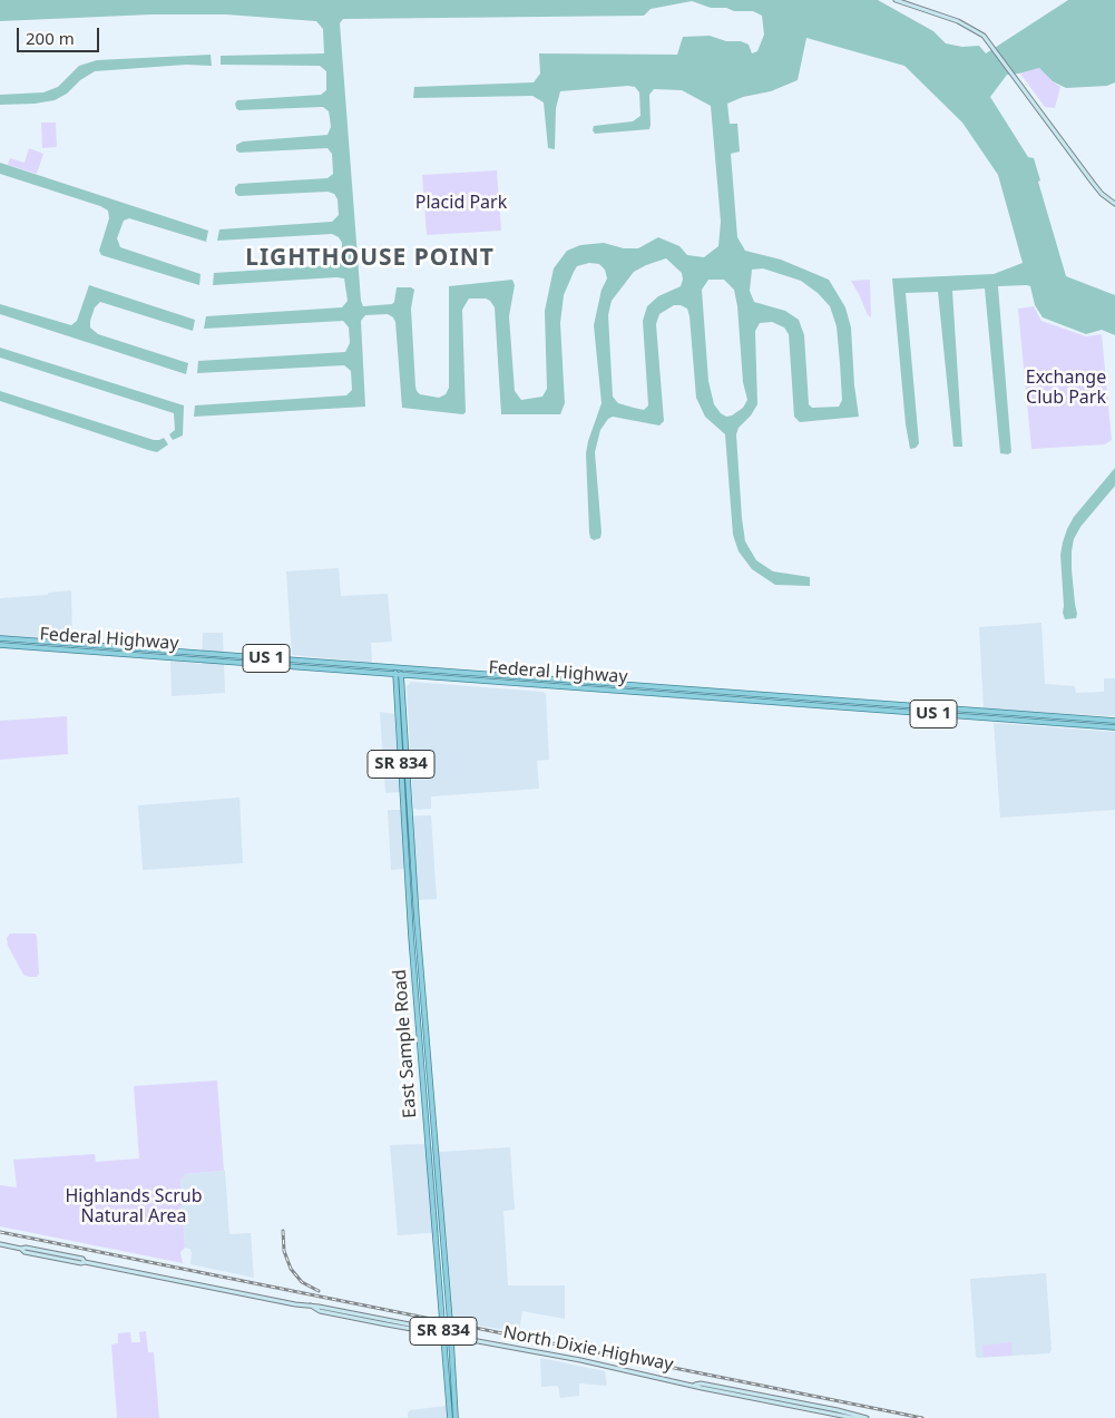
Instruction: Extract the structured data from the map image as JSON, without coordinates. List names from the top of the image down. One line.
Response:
{"streets":{"main road":["Federal Highway","US 1","SR 834","East Sample Road","North Dixie Highway"]},"crossings":[["Federal Highway","East Sample Road"],["East Sample Road","North Dixie Highway"]],"districts":["LIGHTHOUSE POINT"],"parks":["Placid Park","Exchange Club Park","Highlands Scrub Natural Area"],"scale_bar":"200 m"}
